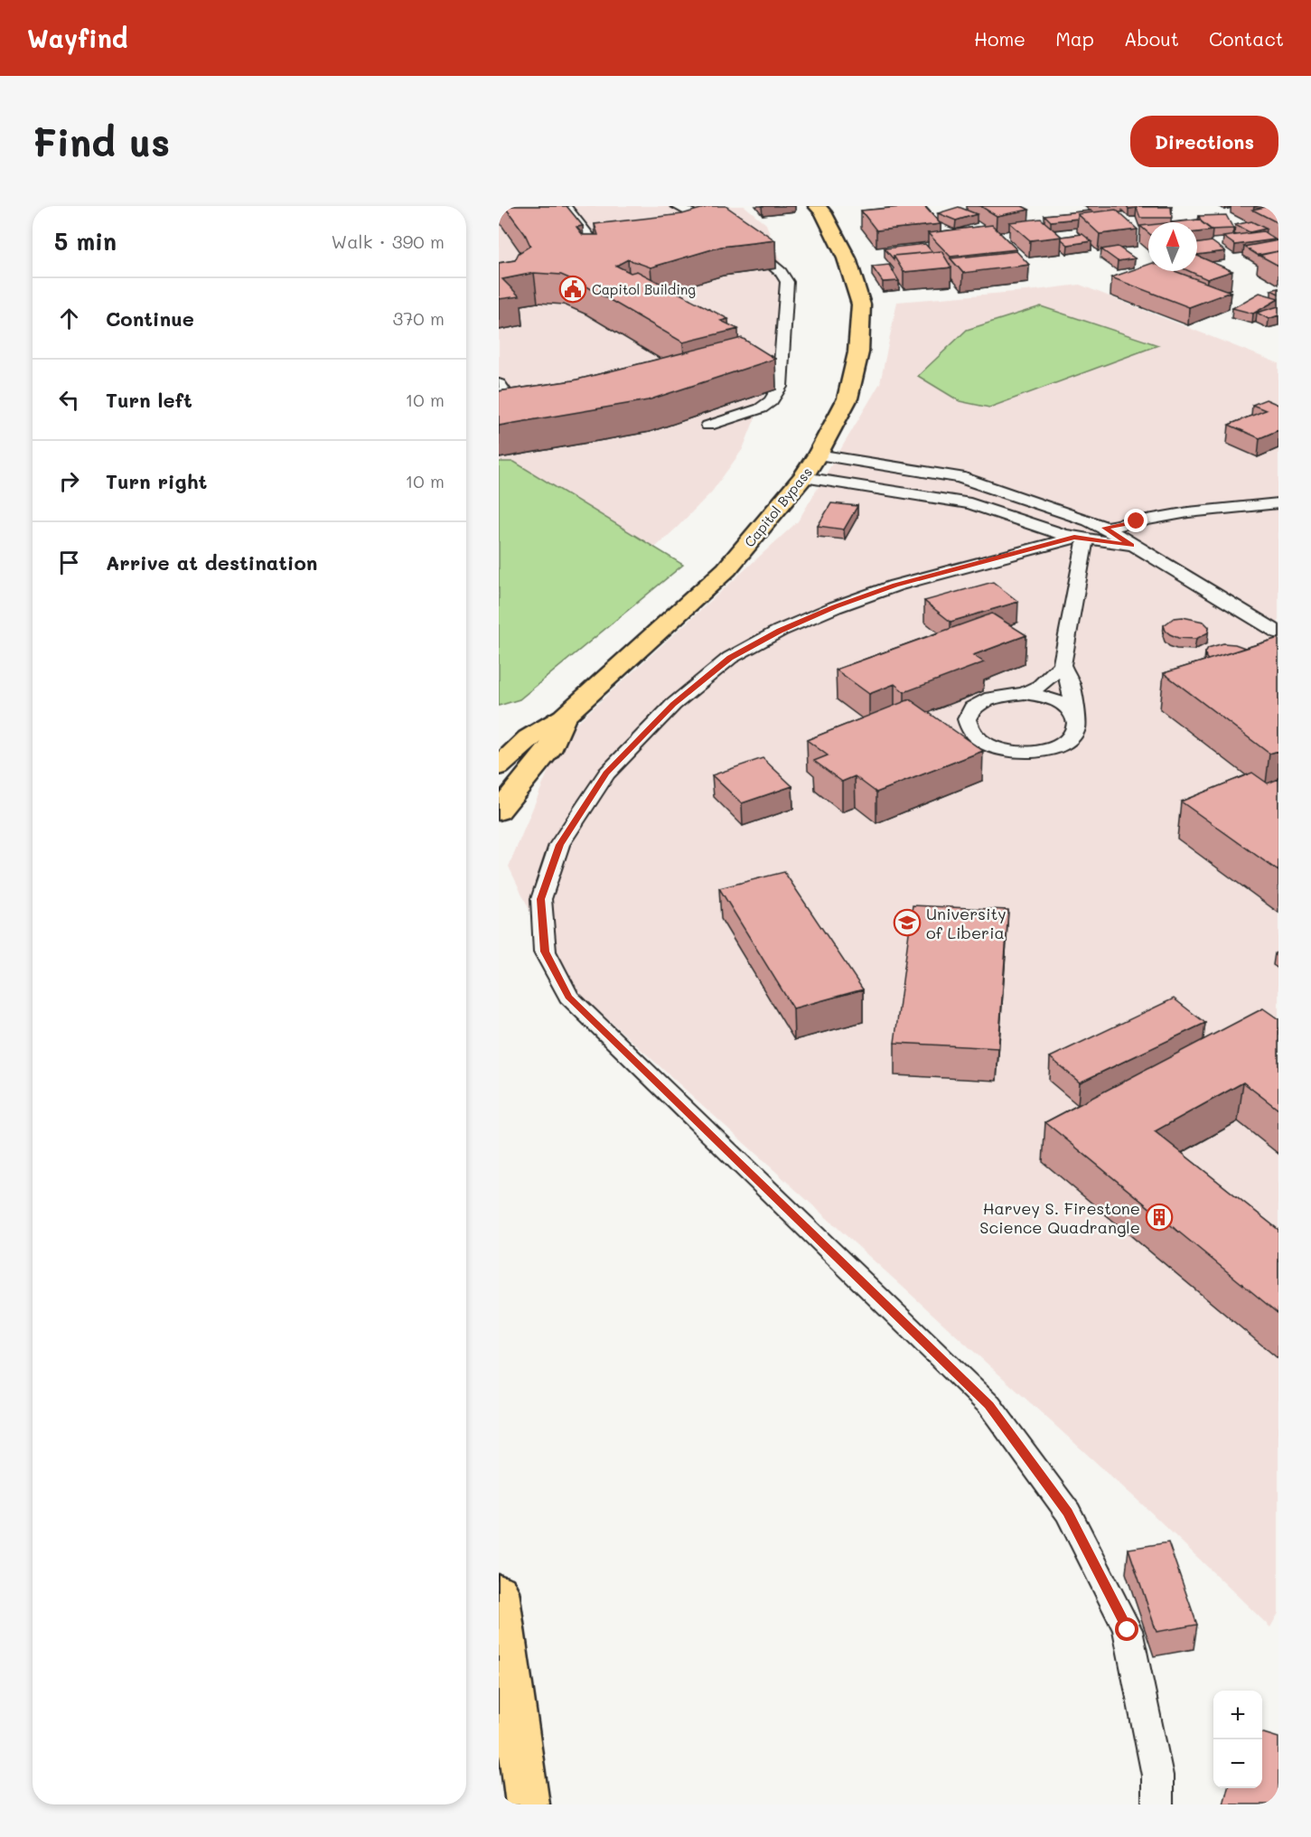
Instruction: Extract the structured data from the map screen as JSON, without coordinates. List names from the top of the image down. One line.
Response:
{"streets":{"highway":["Capitol Bypass"]},"places":{"public building":["Capitol Building"],"school or university":["University of Liberia"],"building":["Harvey S. Firestone Science Quadrangle"]},"north":"top","page":{"header":"Wayfind","nav":["Home","Map","About","Contact"],"buttons":"Directions","title":"Find us","heading":["5 min","Walk · 390 m"],"list":[["Continue","370 m"],["Turn left","10 m"],["Turn right","10 m"],"Arrive at destination"],"map_buttons":["+","−"]}}
